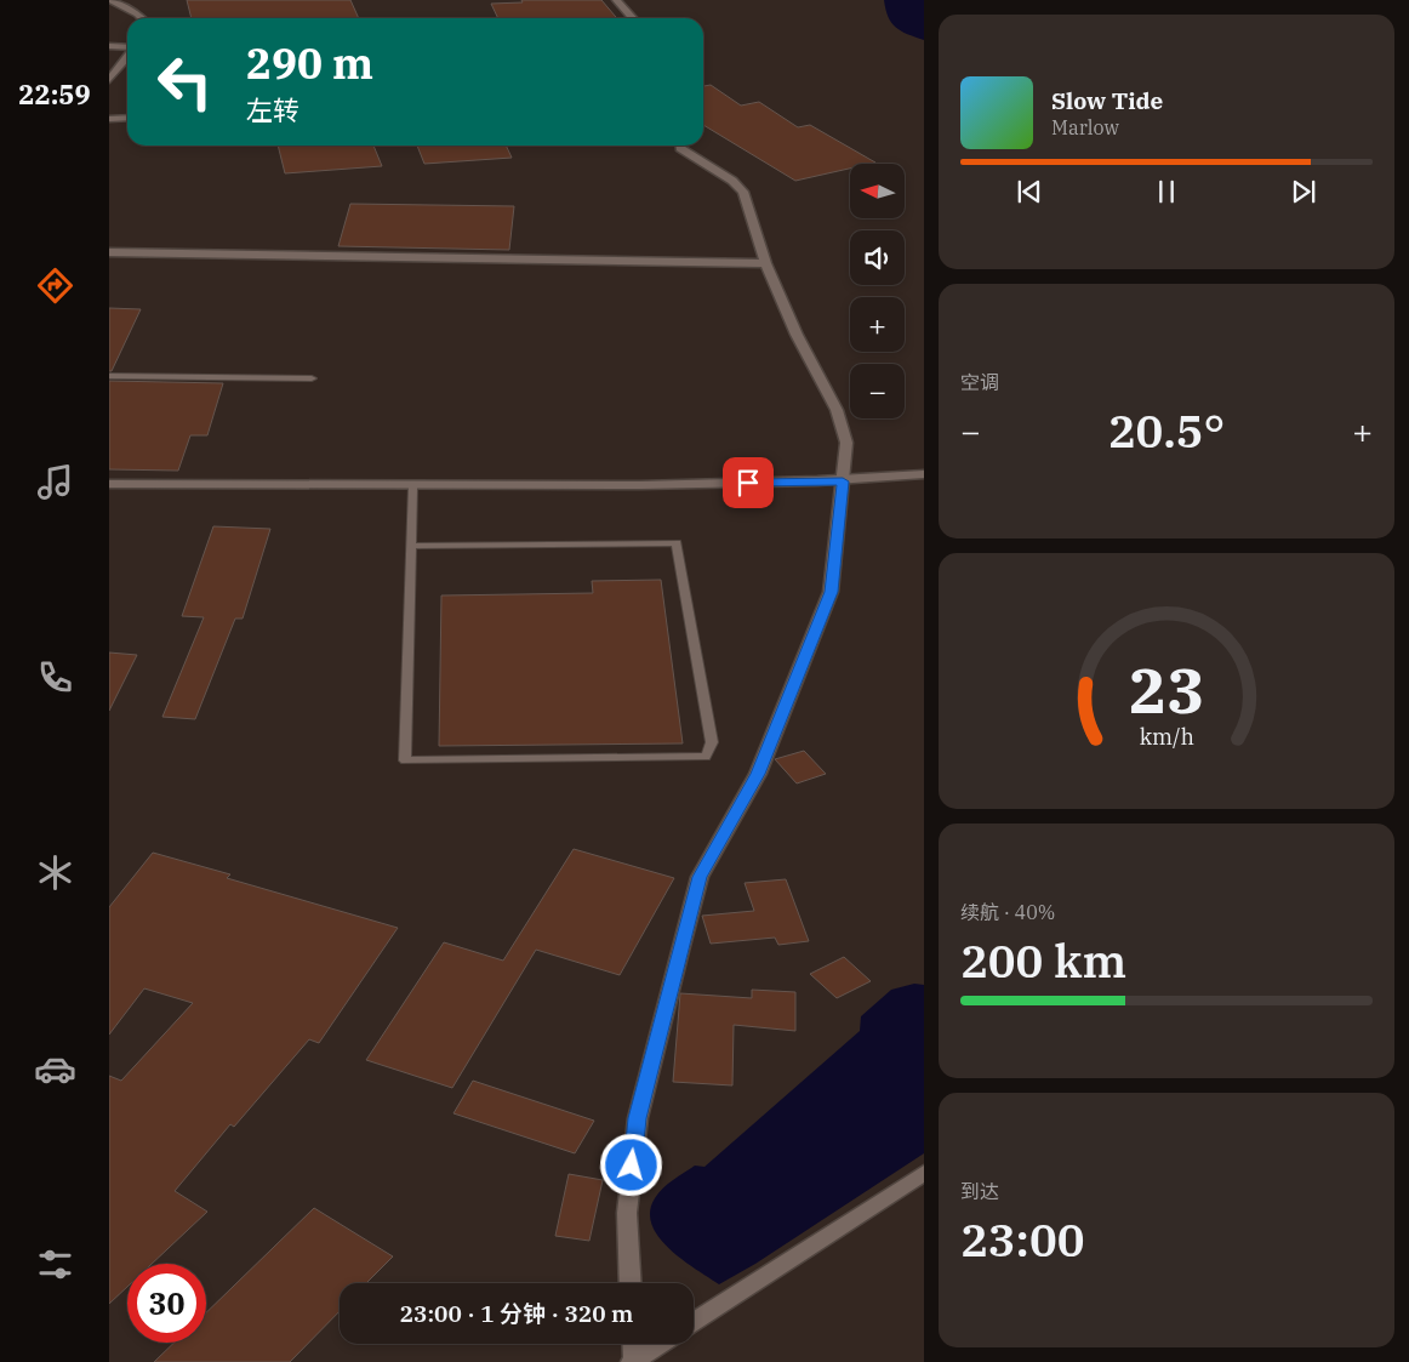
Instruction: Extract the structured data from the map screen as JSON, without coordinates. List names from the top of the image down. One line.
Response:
{"north":"left","page":{"tabs":"22:59","turn":["290 m","左转"],"song":["Slow Tide","Marlow"],"map_buttons":["+","−"],"tile":["空调",["续航 · 40%","200 km"],["到达","23:00"]],"heat":["−","20.5°","+"],"limit":"30","trip":"23:00 · 1 分钟 · 320 m","gauge":["23","km/h"]}}
